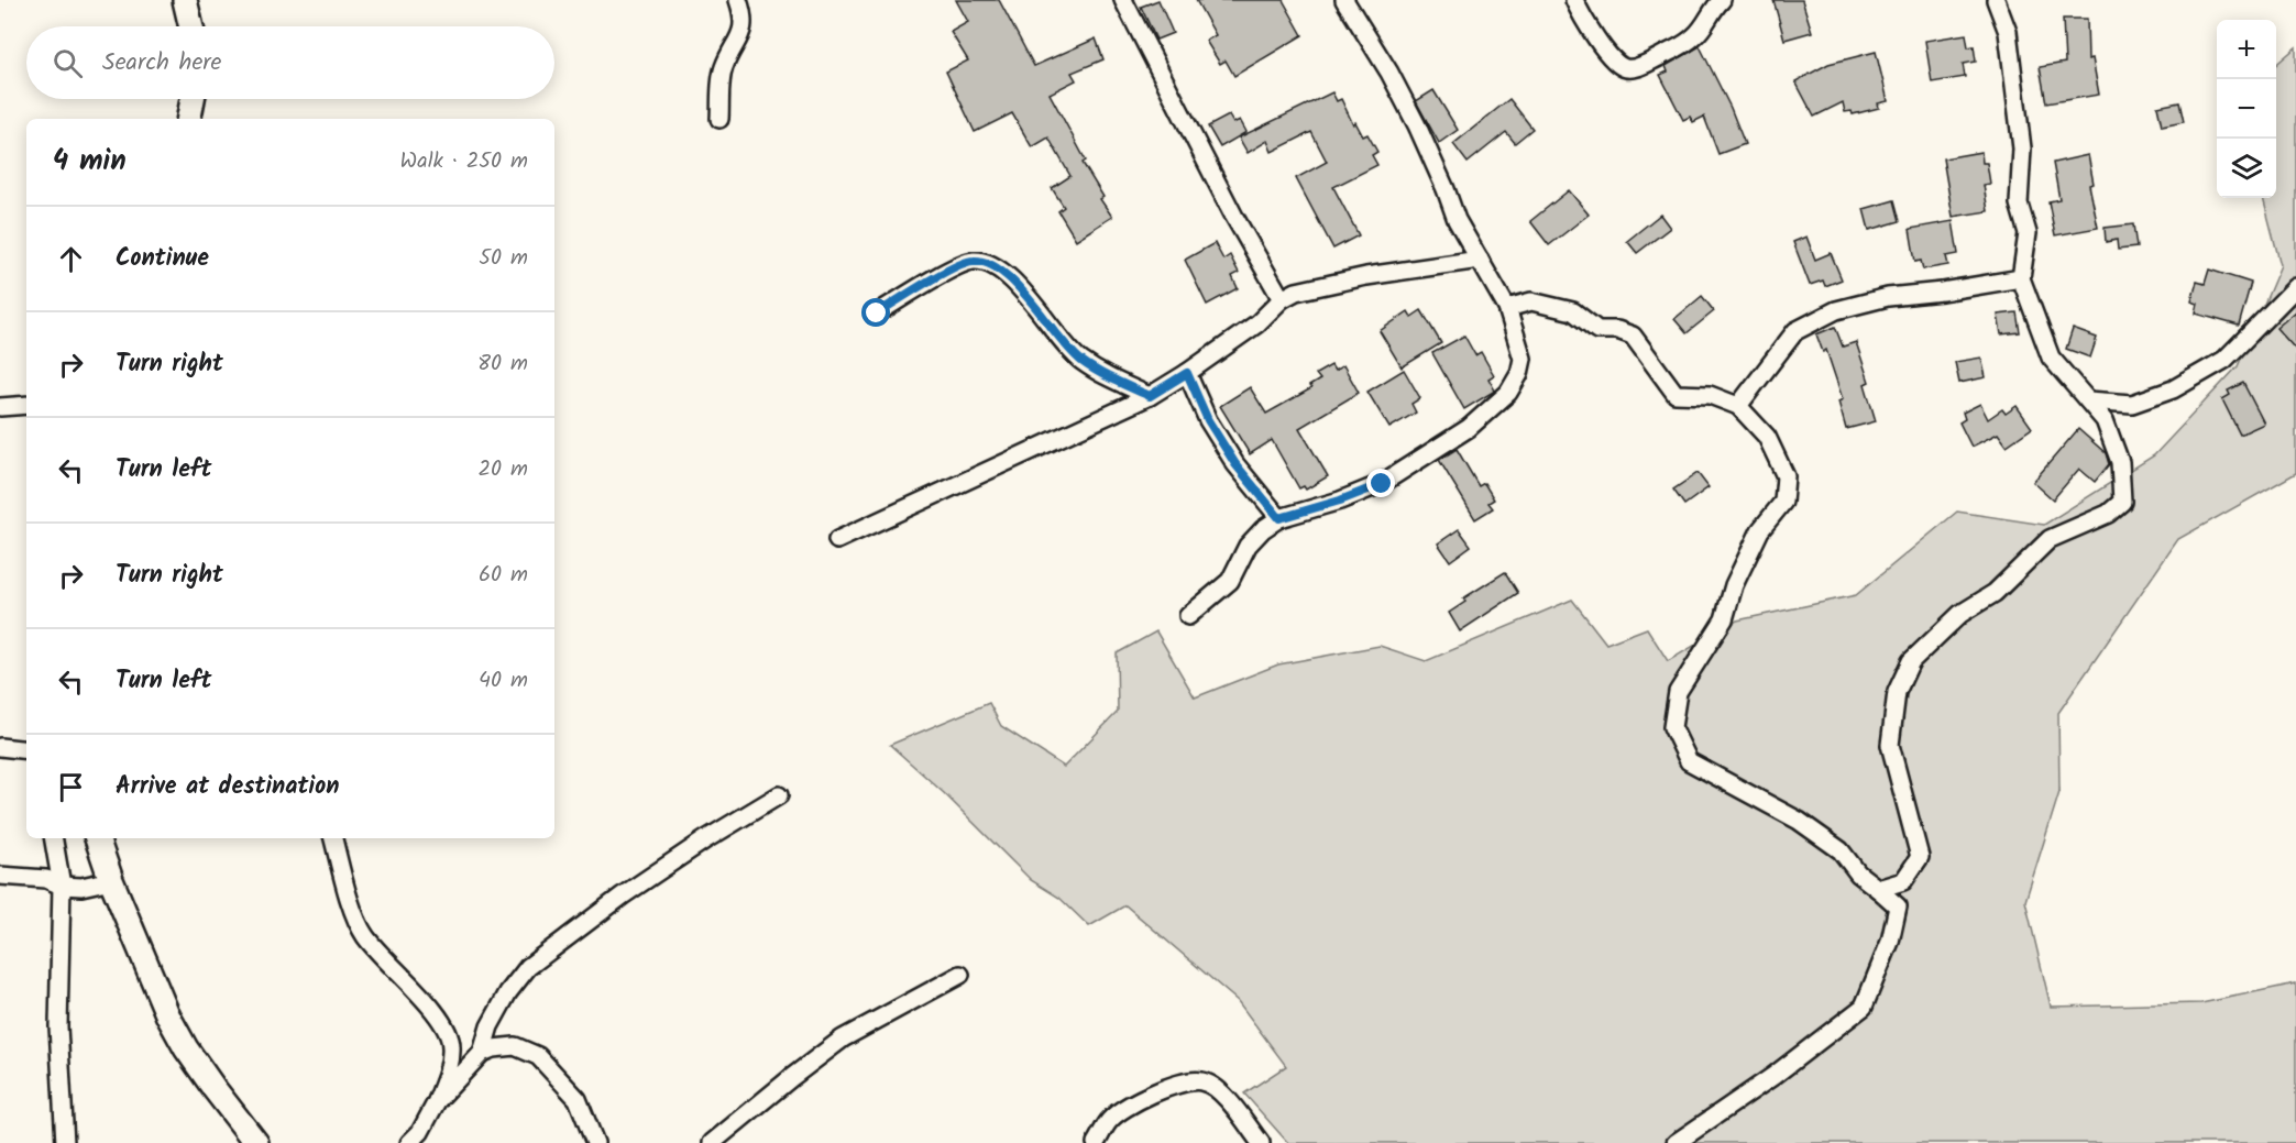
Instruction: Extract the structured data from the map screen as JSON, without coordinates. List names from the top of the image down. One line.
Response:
{"page":{"map_buttons":["+","−"],"search":"Search here","heading":["4 min","Walk · 250 m"],"list":[["Continue","50 m"],["Turn right","80 m"],["Turn left","20 m"],["Turn right","60 m"],["Turn left","40 m"],"Arrive at destination"]}}
